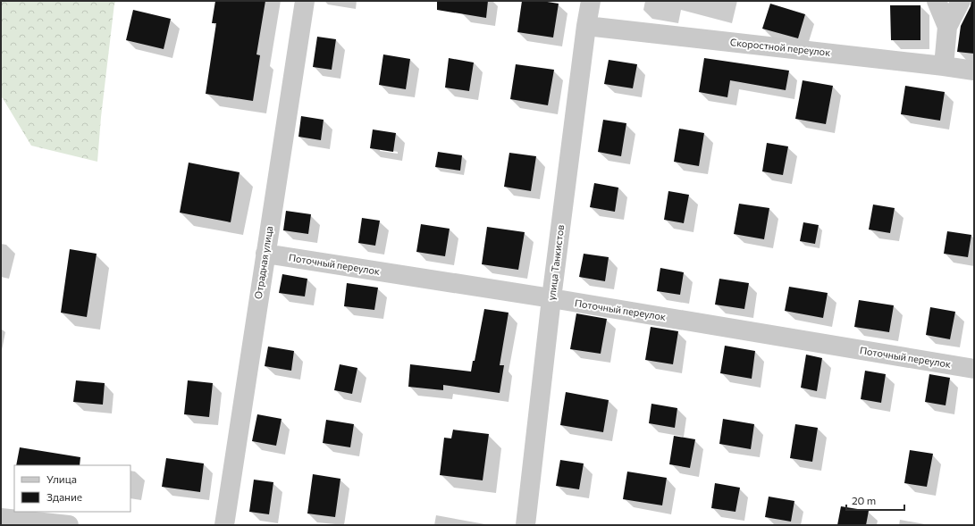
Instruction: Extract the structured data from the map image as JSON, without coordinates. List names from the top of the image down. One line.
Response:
{"streets":{"street":["Скоростной переулок","Отрадная улица","улица Танкистов","Поточный переулок"]},"crossings":[["Скоростной переулок","улица Танкистов"],["Отрадная улица","Поточный переулок"],["улица Танкистов","Поточный переулок"]],"legend":["Улица","Здание"],"scale_bar":"20 m"}
